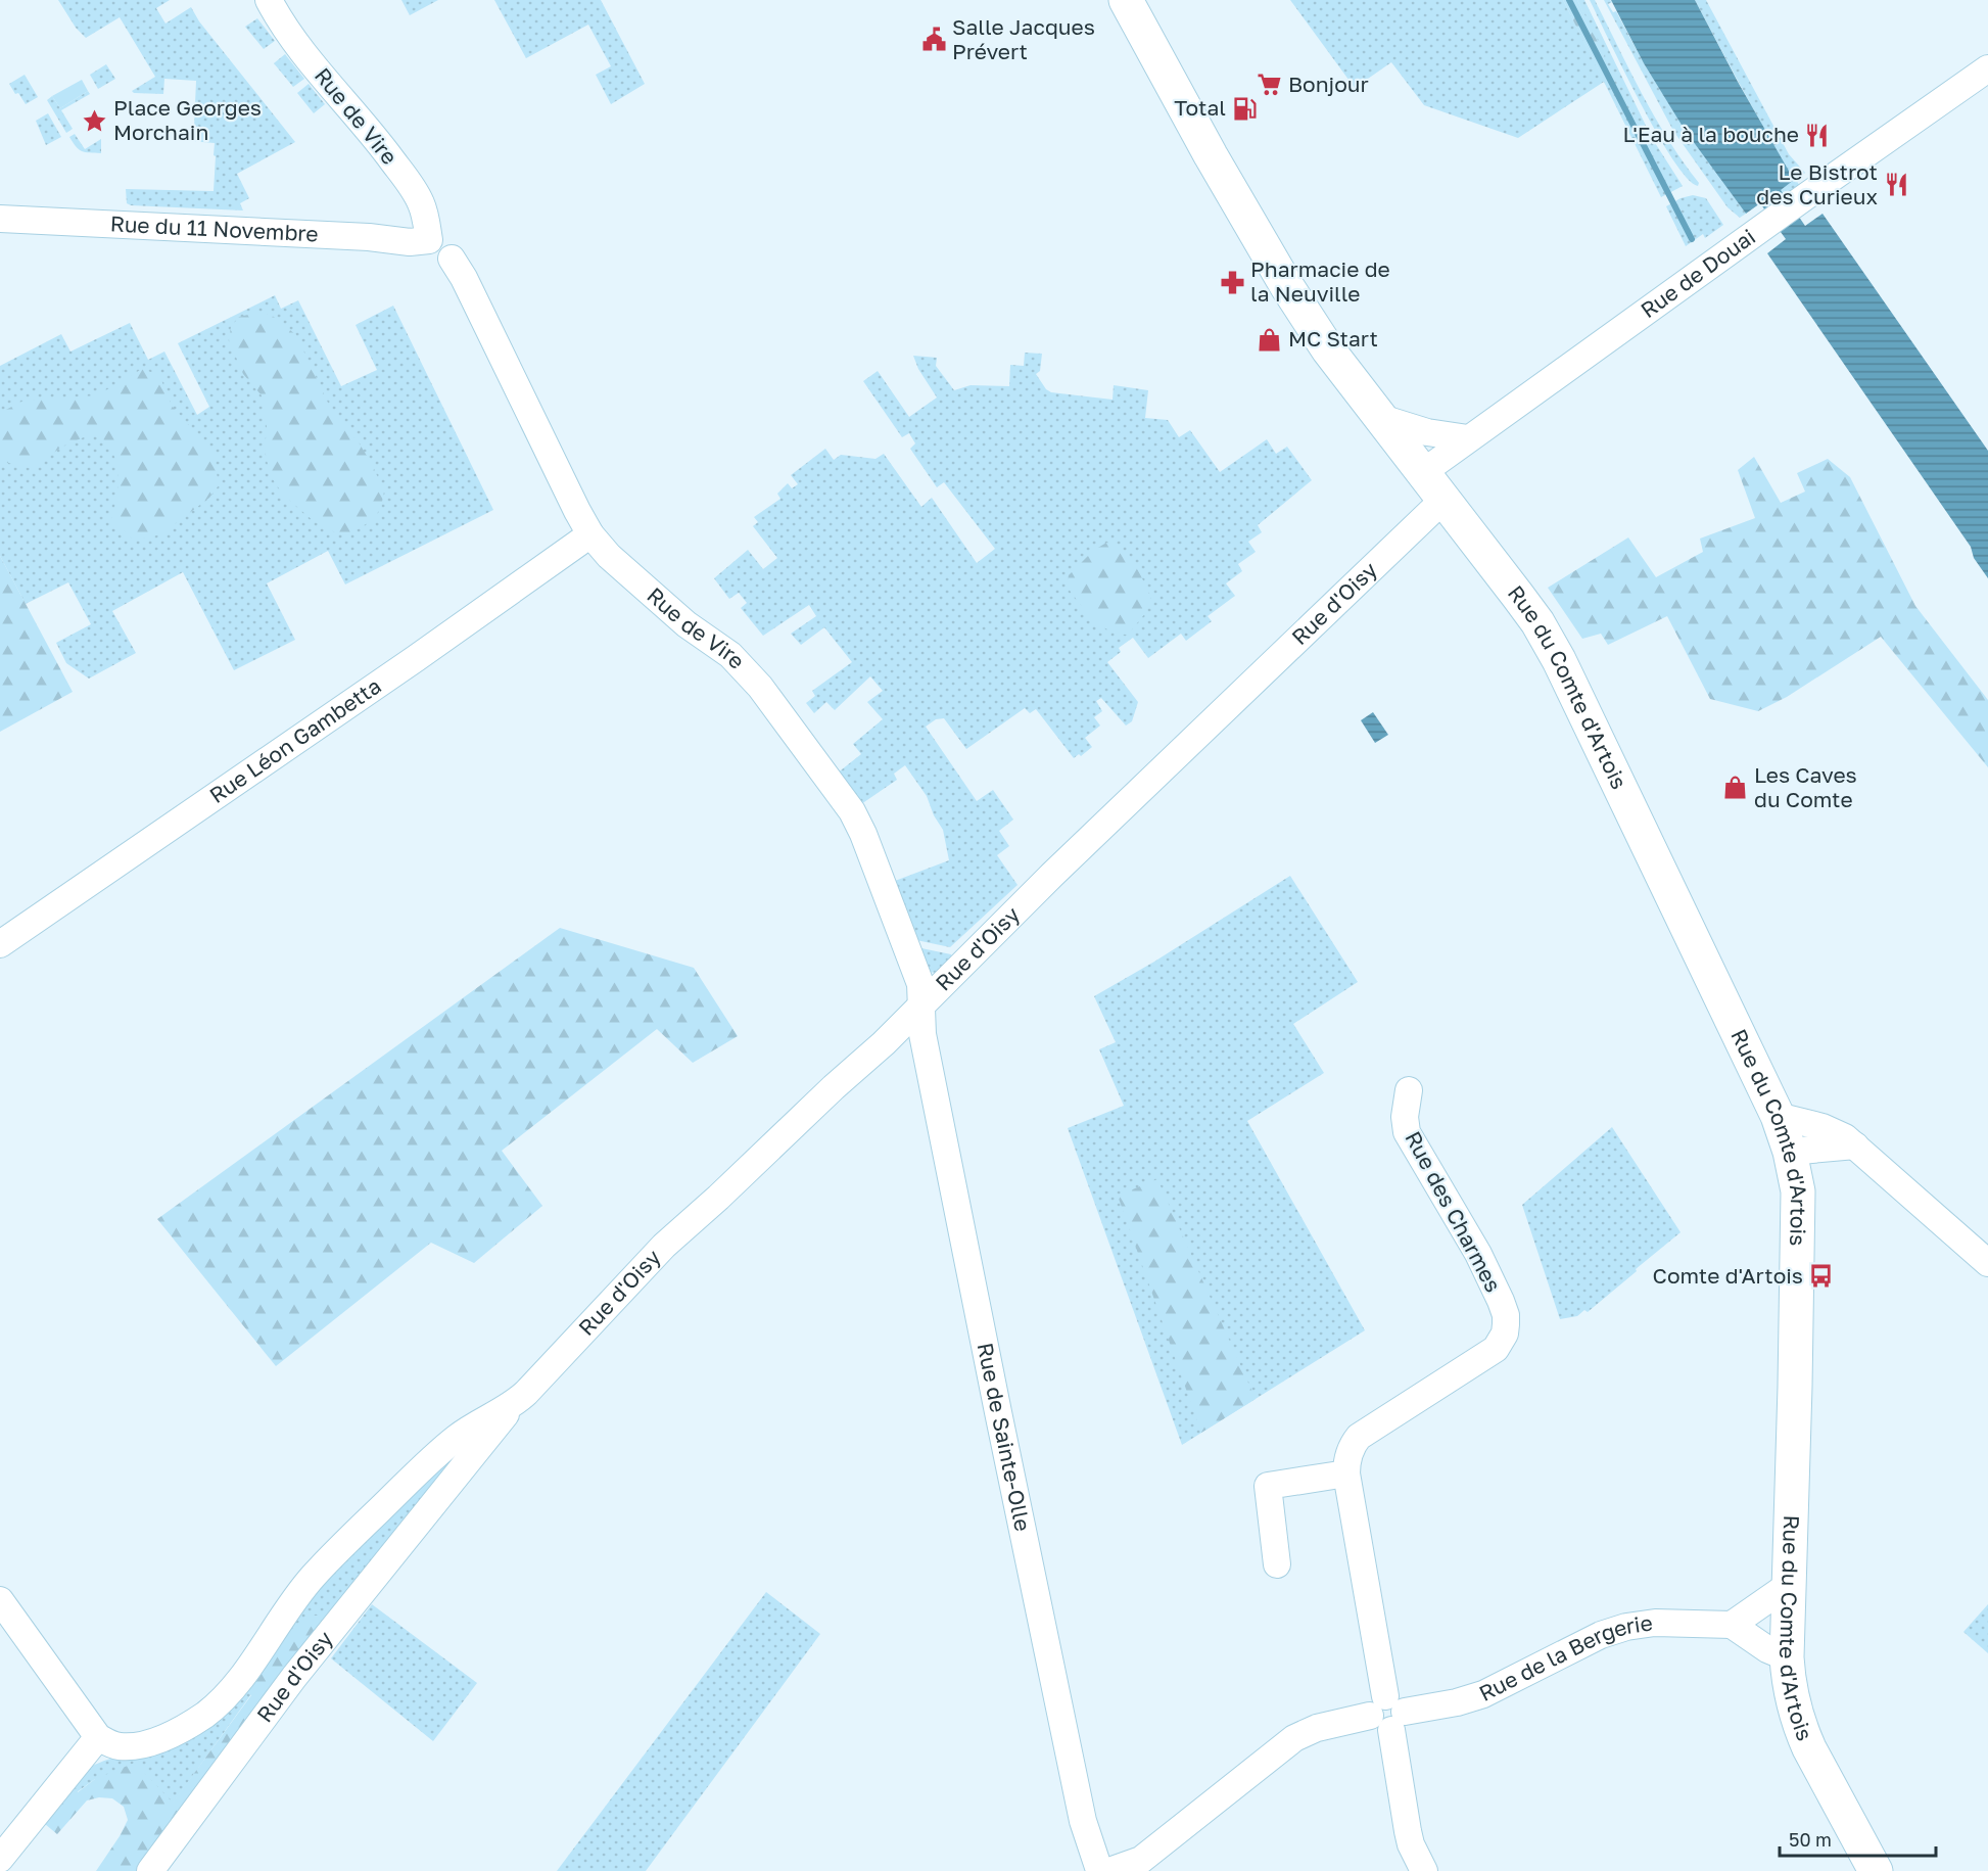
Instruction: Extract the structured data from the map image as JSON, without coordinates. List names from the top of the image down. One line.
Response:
{"streets":{"main road":["Rue du Comte d'Artois"],"street":["Rue de Vire","Rue du 11 Novembre","Rue de Douai","Rue d'Oisy","Rue Léon Gambetta","Rue des Charmes","Rue de Sainte-Olle","Rue de la Bergerie"]},"crossings":[["Rue de Vire","Rue du 11 Novembre"],["Rue de Vire","Rue d'Oisy"],["Rue de Vire","Rue Léon Gambetta"],["Rue de Vire","Rue de Sainte-Olle"],["Rue de Douai","Rue du Comte d'Artois"],["Rue d'Oisy","Rue du Comte d'Artois"],["Rue d'Oisy","Rue de Sainte-Olle"],["Rue des Charmes","Rue de la Bergerie"],["Rue de Sainte-Olle","Rue de la Bergerie"]],"places":{"public building":["Salle Jacques Prévert"],"supermarket":["Bonjour"],"fuel station":["Total"],"place":["Place Georges Morchain"],"restaurant":["L'Eau à la bouche","Le Bistrot des Curieux"],"pharmacy":["Pharmacie de la Neuville"],"shop":["MC Start","Les Caves du Comte"],"bus stop":["Comte d'Artois"]},"scale_bar":"50 m"}
